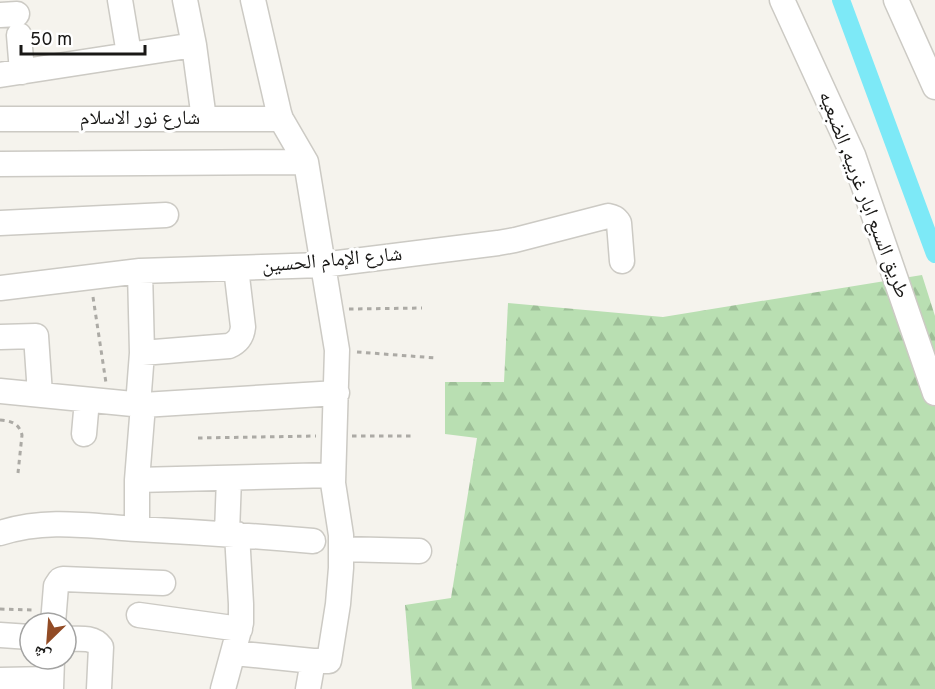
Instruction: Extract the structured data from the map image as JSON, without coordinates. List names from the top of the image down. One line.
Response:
{"streets":{"street":["شارع نور الاسلام","طريق السبع ابار غربيه, الضبعيه","شارع الإمام الحسين"]},"scale_bar":"50 m","north":"bottom left"}
